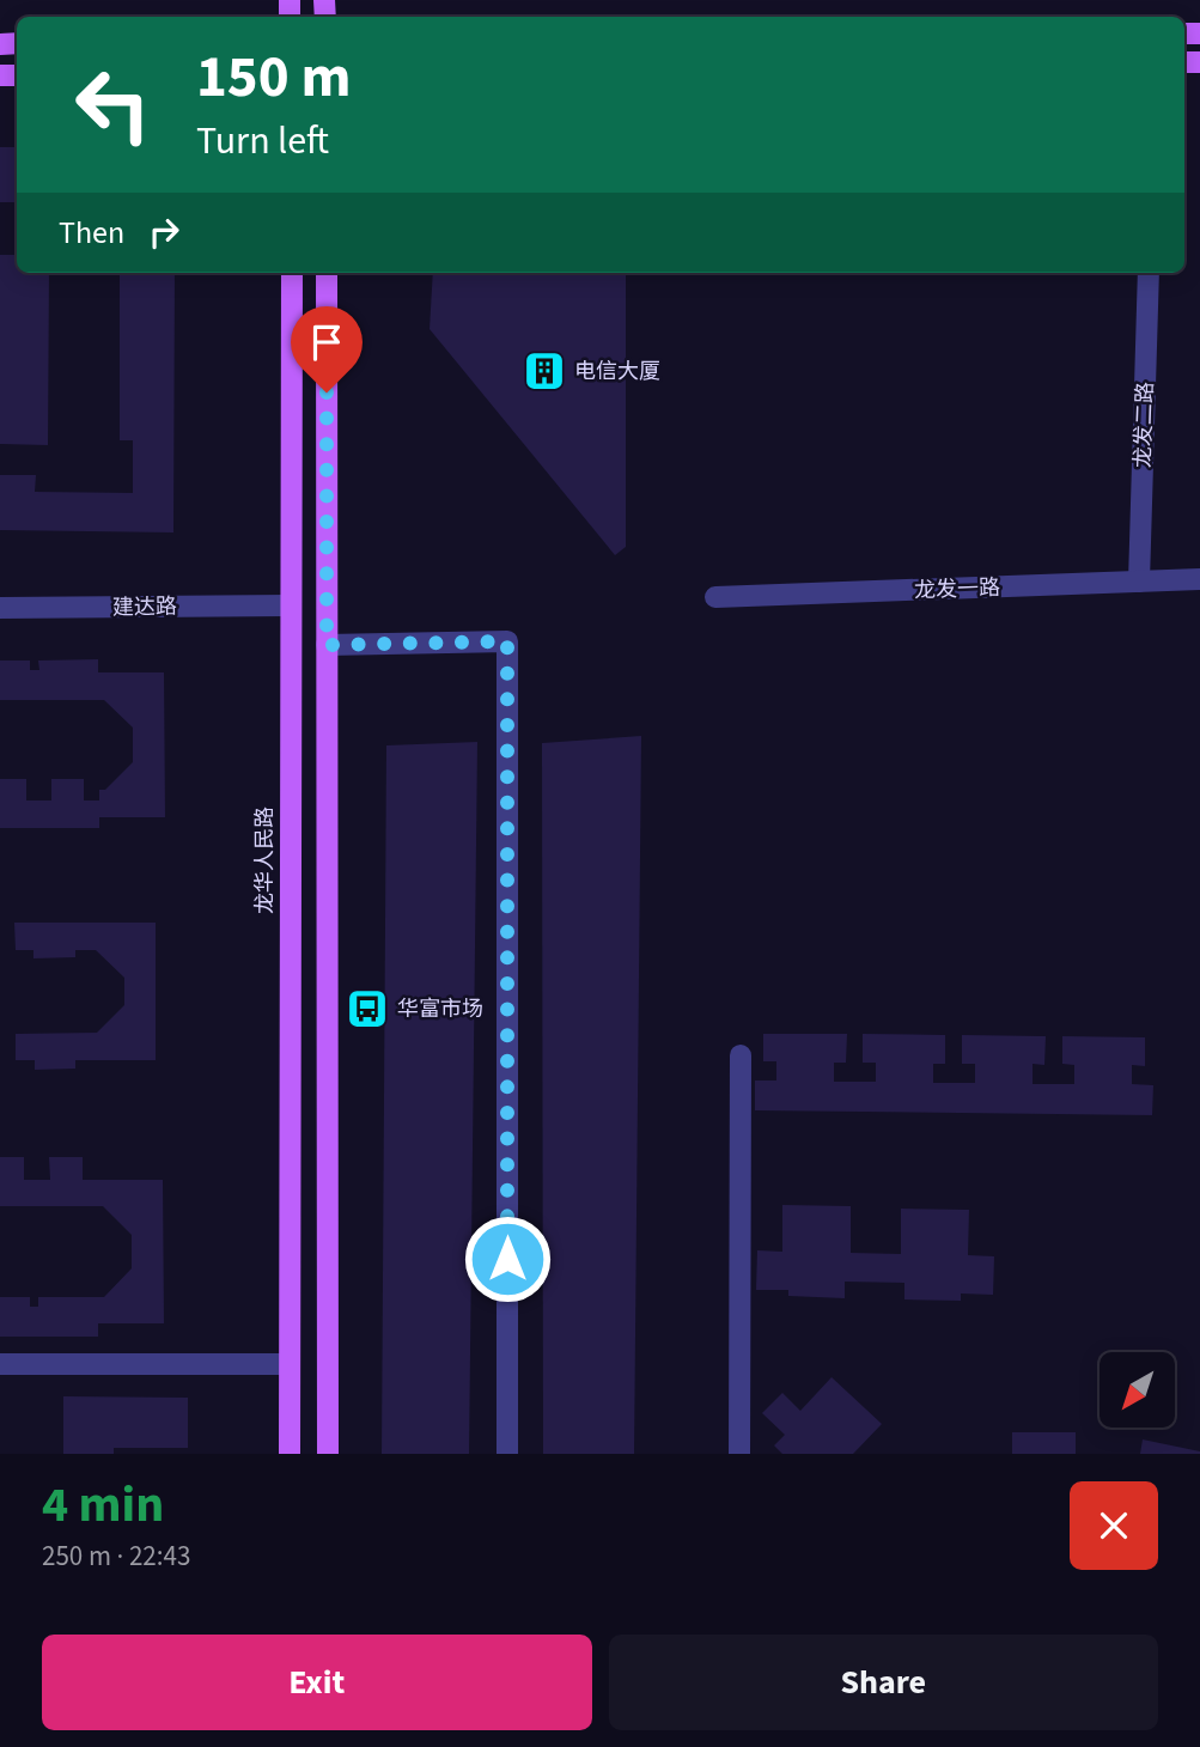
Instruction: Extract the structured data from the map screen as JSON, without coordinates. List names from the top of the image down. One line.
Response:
{"streets":{"main road":["龙华人民路"],"street":["龙发二路","龙发一路","建达路"]},"crossings":[["龙发二路","龙发一路"],["建达路","龙华人民路"]],"places":{"building":["电信大厦"],"bus stop":["华富市场"]},"north":"bottom left","page":{"turn":["150 m","Turn left"],"then":"Then","heading":["4 min","250 m · 22:43"],"buttons":["Exit","Share"]}}
